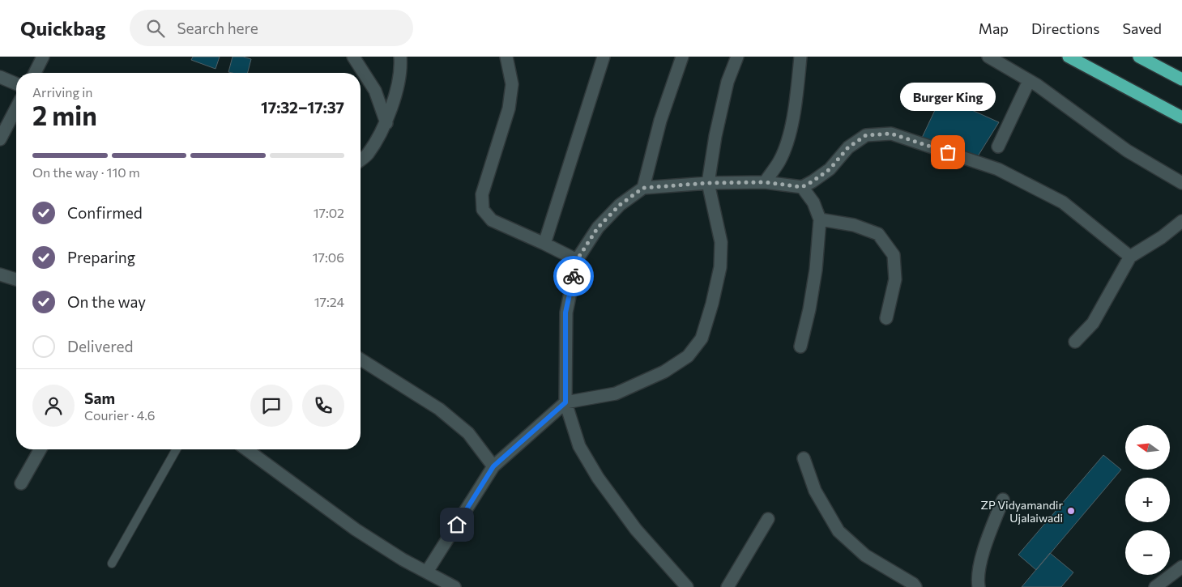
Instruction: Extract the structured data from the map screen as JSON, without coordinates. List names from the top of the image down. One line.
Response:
{"places":["Burger King","ZP Vidyamandir Ujalaiwadi"],"north":"left","page":{"header":"Quickbag","search":"Search here","nav":["Map","Directions","Saved"],"heading":["2 min","Arriving in","17:32–17:37"],"panel":["Sam","Courier · 4.6"],"bubble":"Burger King","bar":"On the way · 110 m","list":[["Confirmed","17:02"],["Preparing","17:06"],["On the way","17:24"],"Delivered"],"map_buttons":["+","−"]}}
